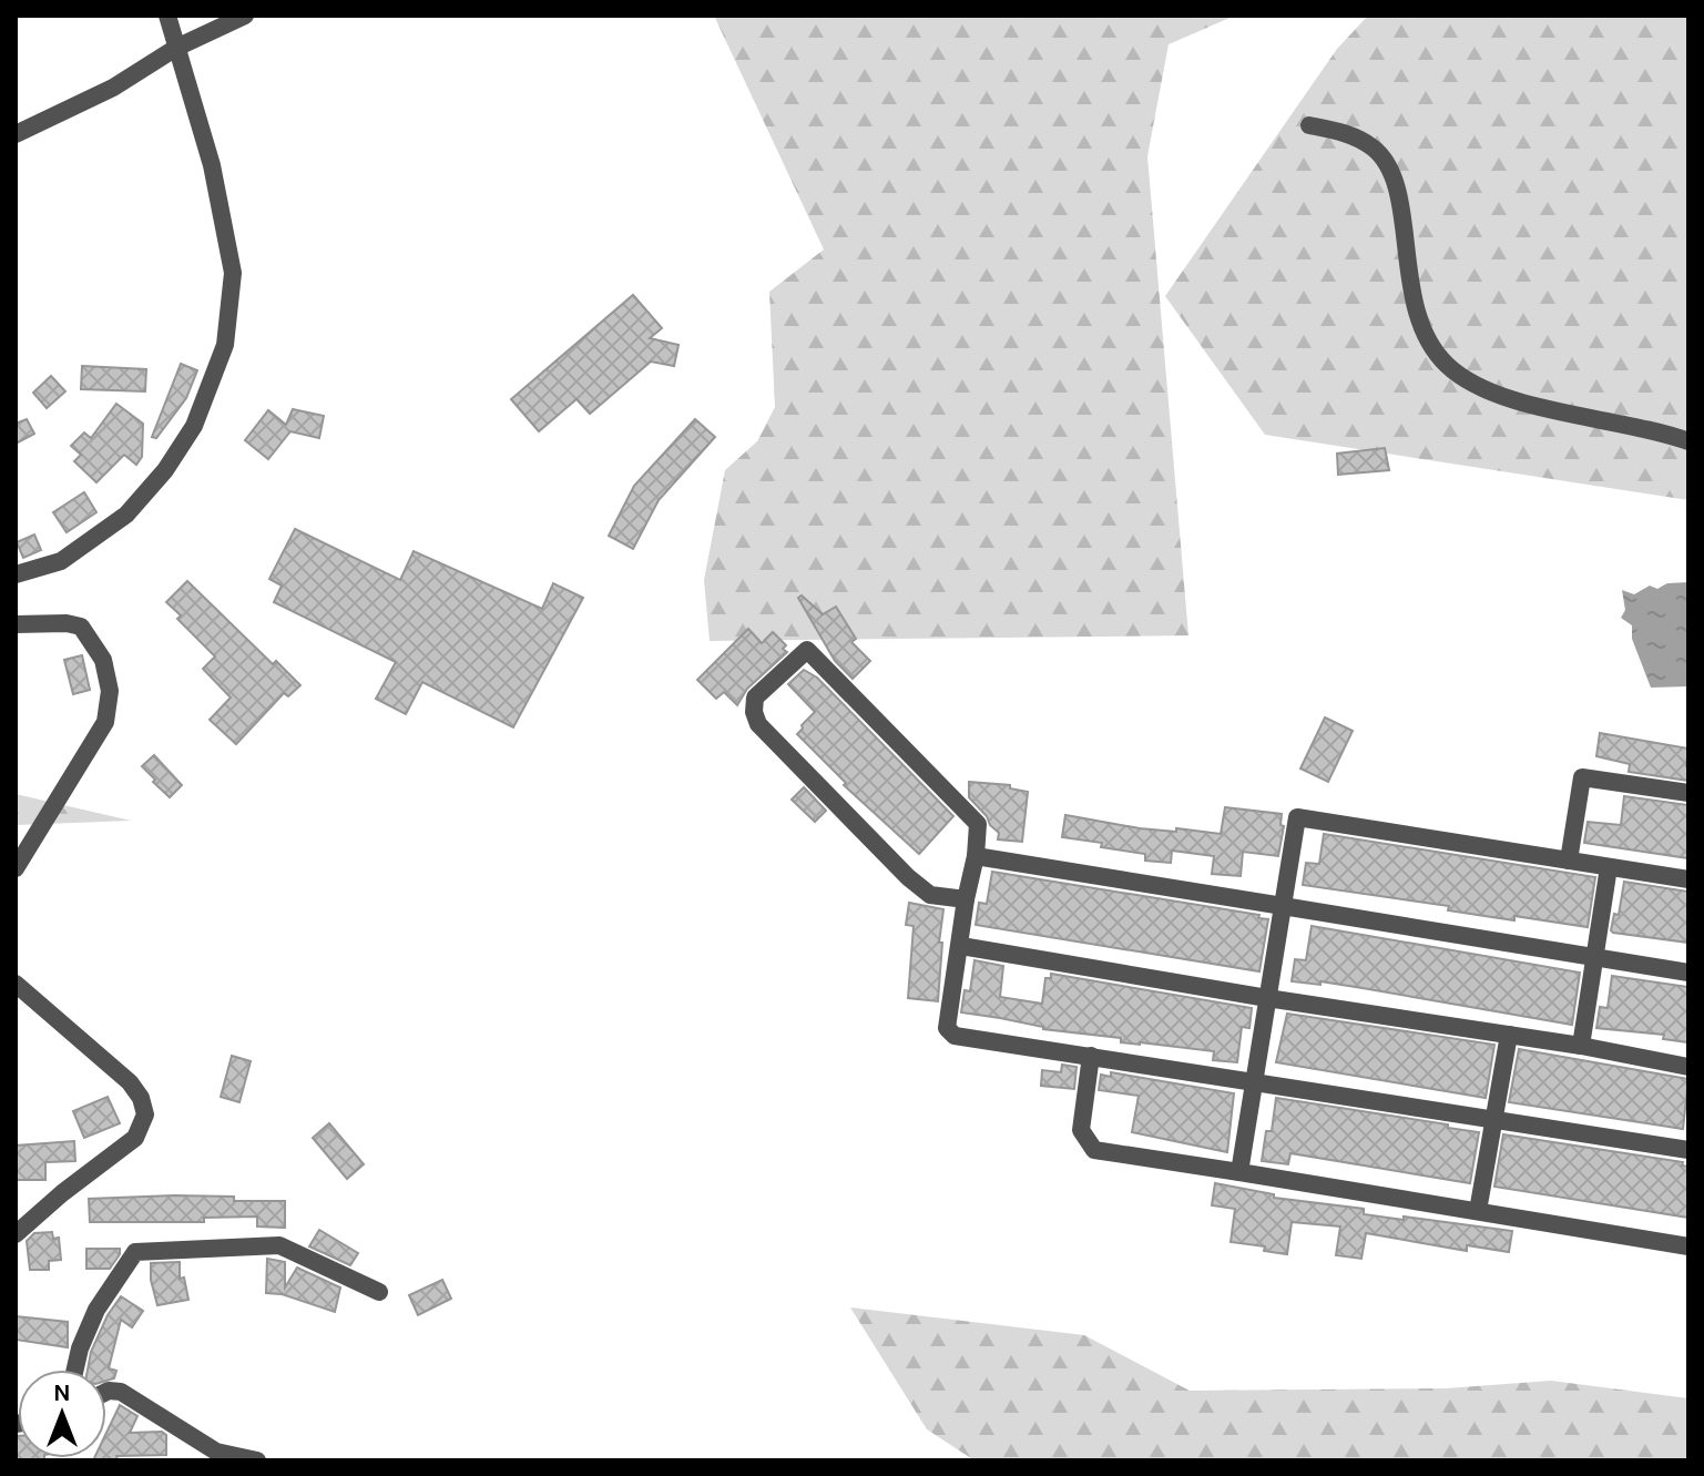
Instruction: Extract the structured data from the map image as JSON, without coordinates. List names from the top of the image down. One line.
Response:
{"north":"top"}
